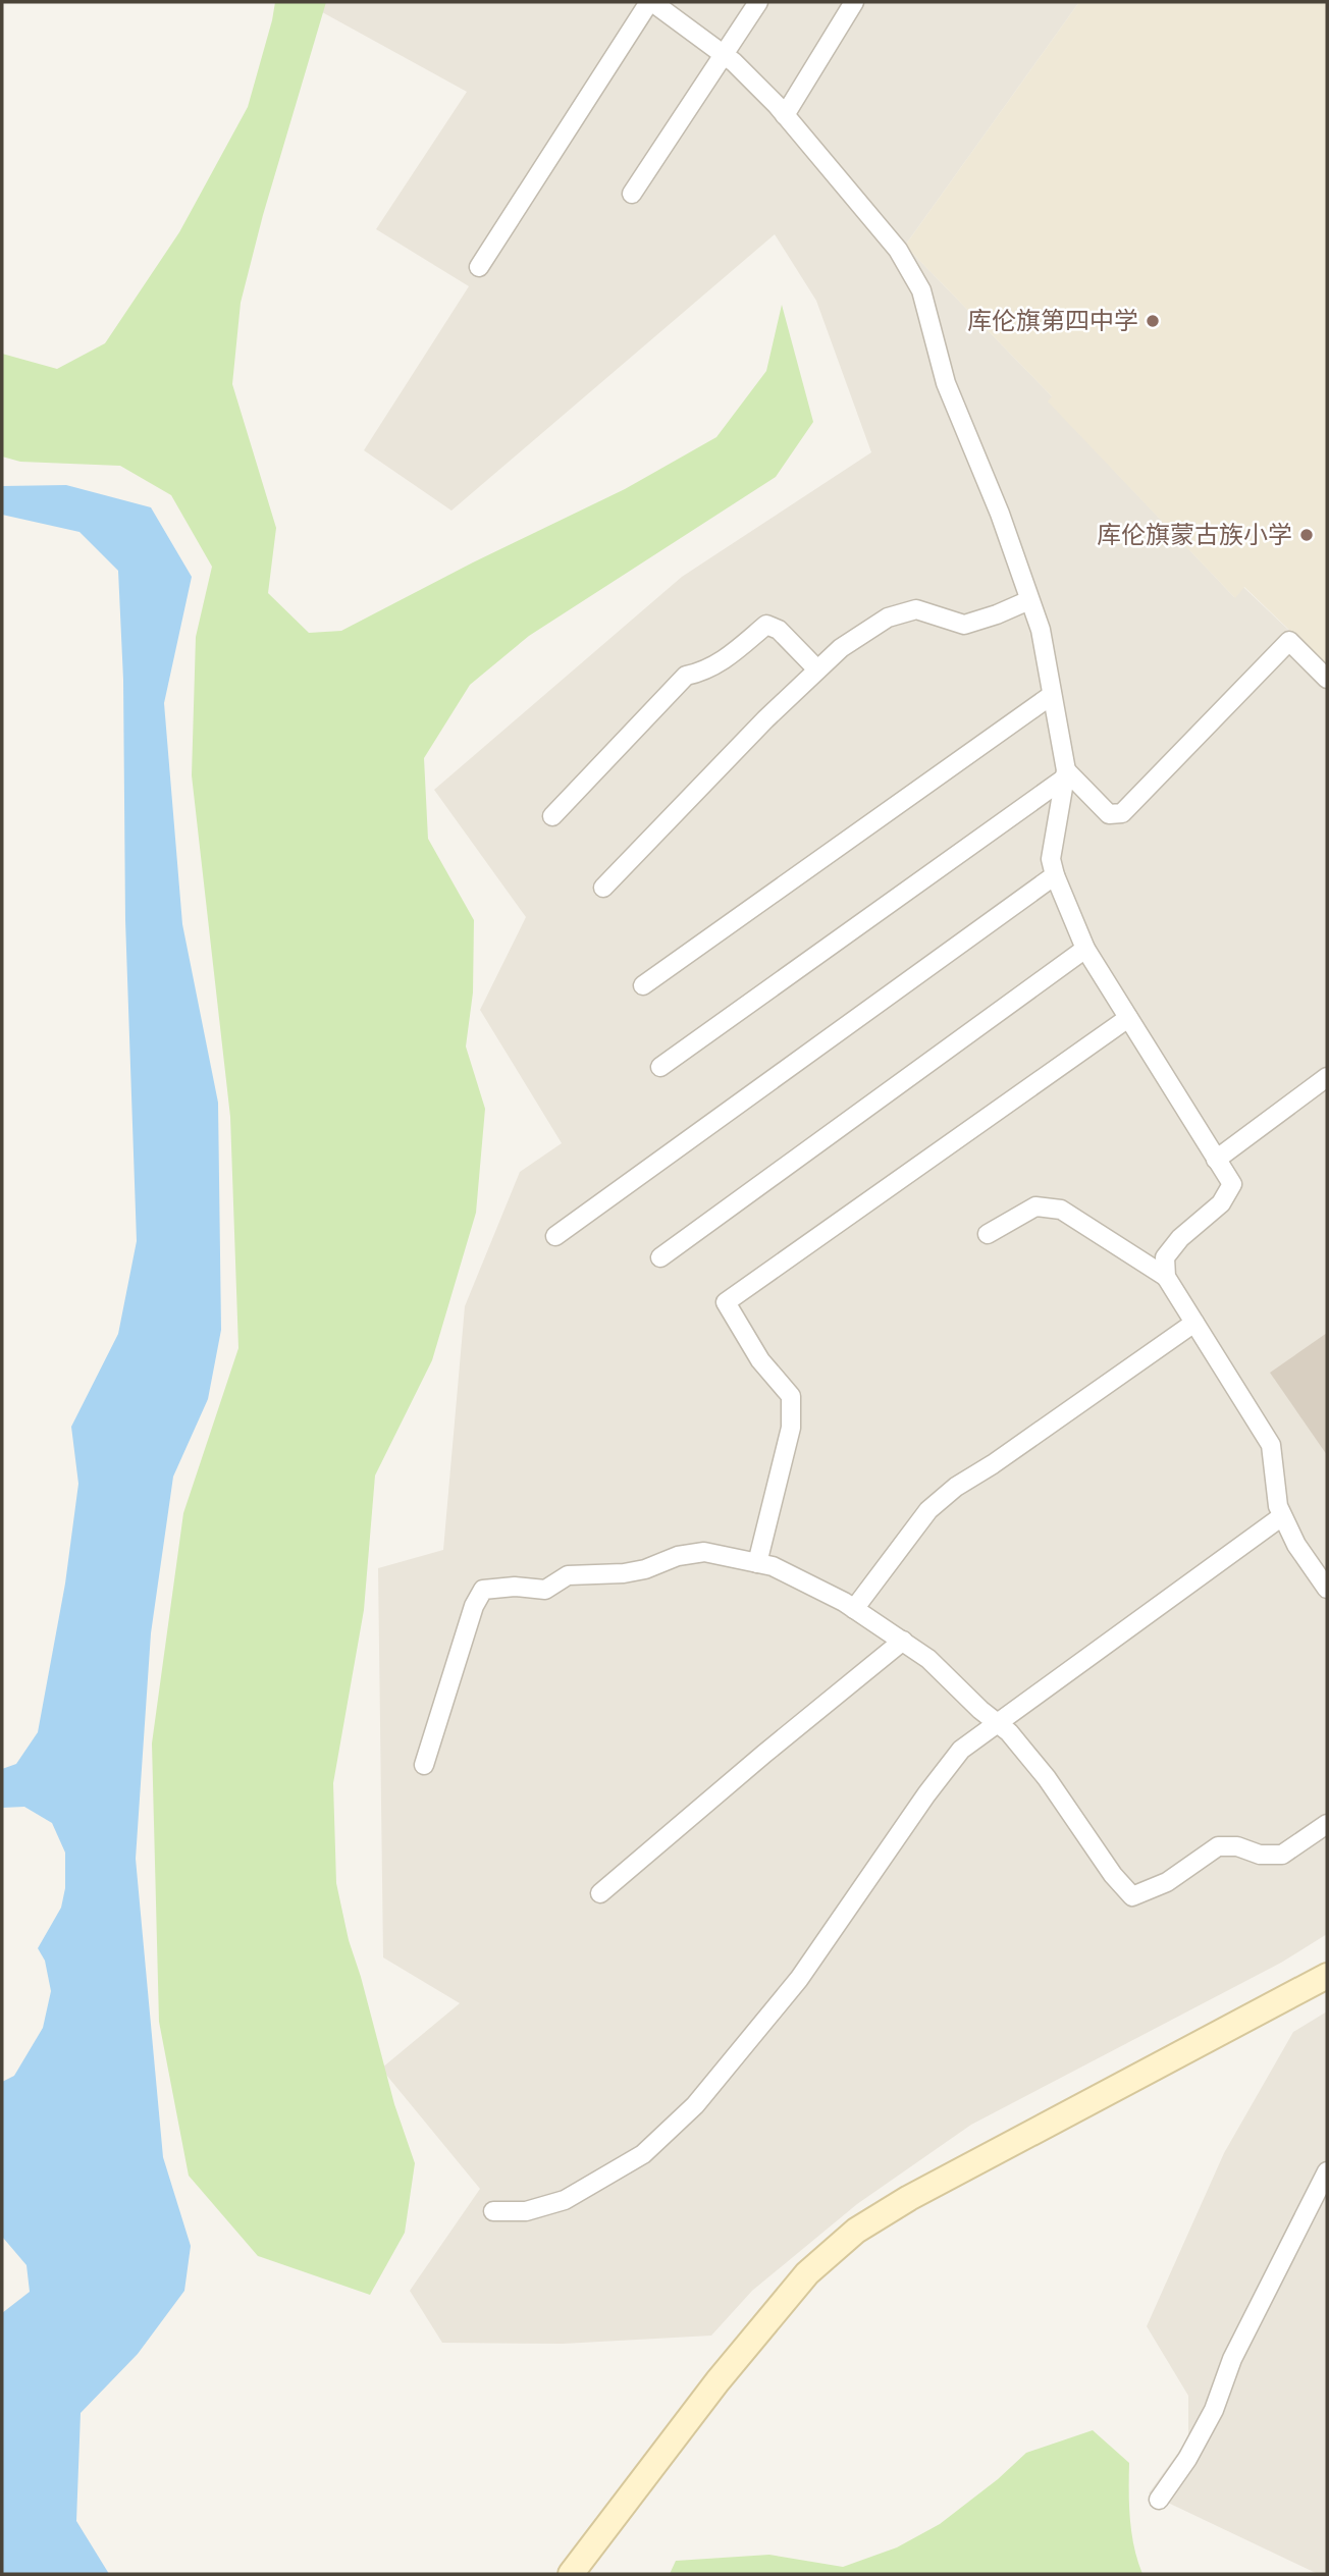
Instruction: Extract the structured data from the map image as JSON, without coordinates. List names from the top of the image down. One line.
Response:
{"places":["库伦旗第四中学","库伦旗蒙古族小学"]}
